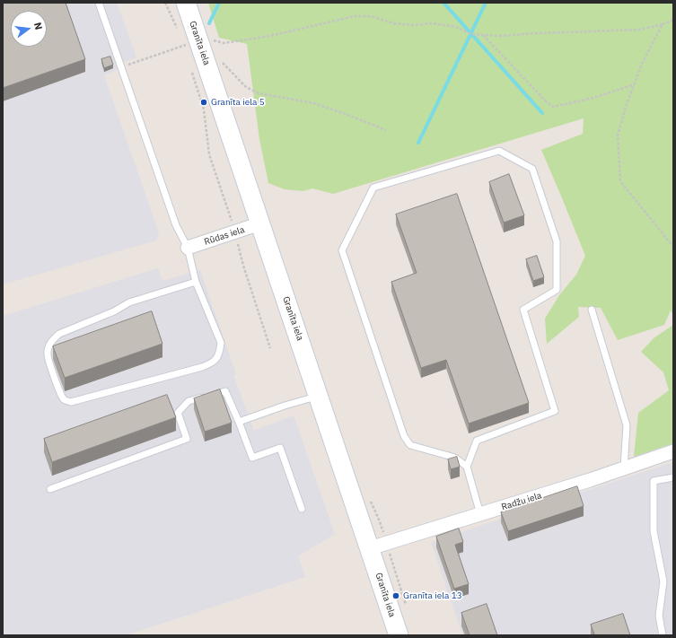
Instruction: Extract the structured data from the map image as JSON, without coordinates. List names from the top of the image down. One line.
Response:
{"streets":{"main road":["Granīta iela"],"street":["Rūdas iela","Radžu iela"]},"crossings":[["Granīta iela","Rūdas iela"],["Granīta iela","Radžu iela"]],"places":["Granīta iela 5","Granīta iela 13"],"north":"right"}
